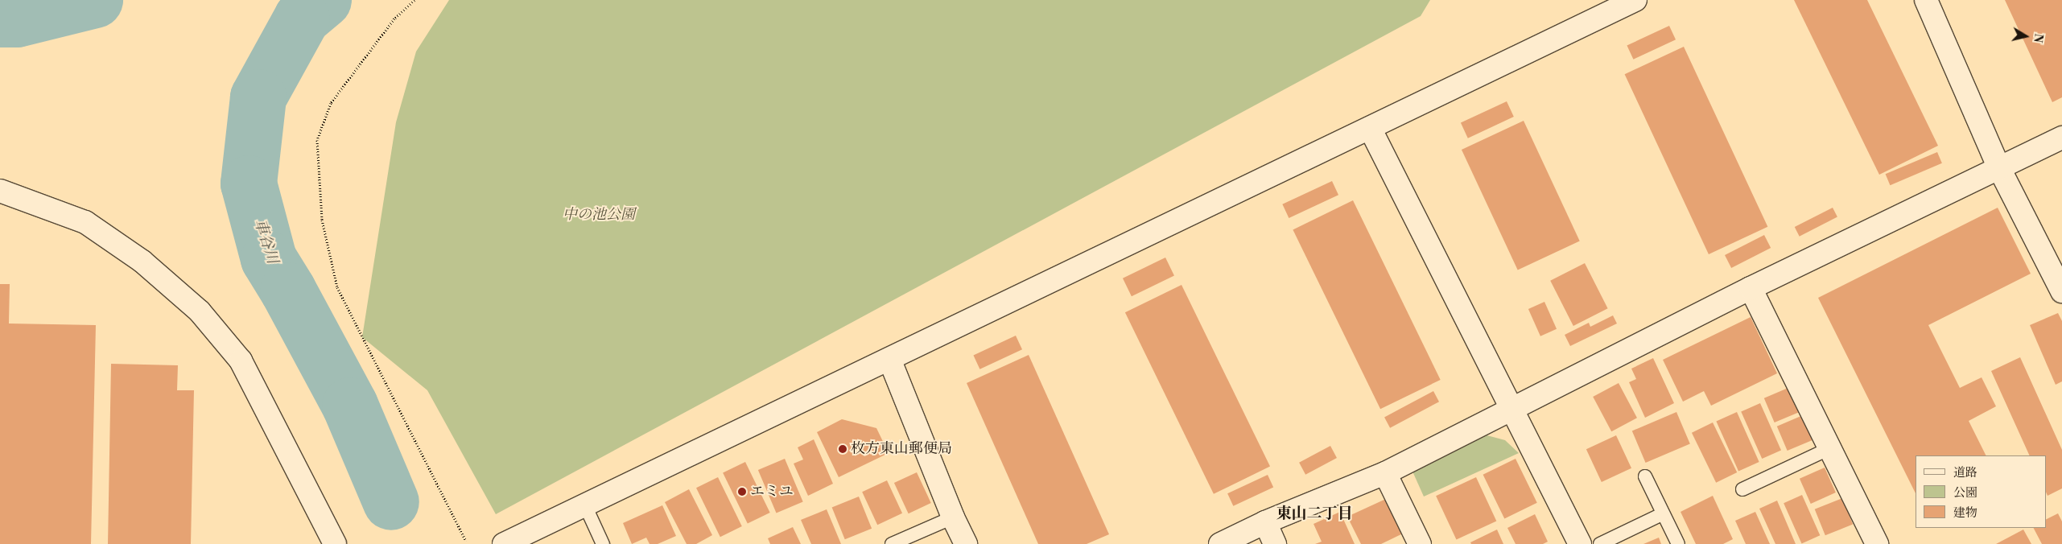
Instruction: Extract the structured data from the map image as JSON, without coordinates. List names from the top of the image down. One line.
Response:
{"districts":["東山二丁目"],"water":["車谷川"],"parks":["中の池公園"],"places":["枚方東山郵便局","エミユ"],"legend":["道路","公園","建物"],"north":"right"}
